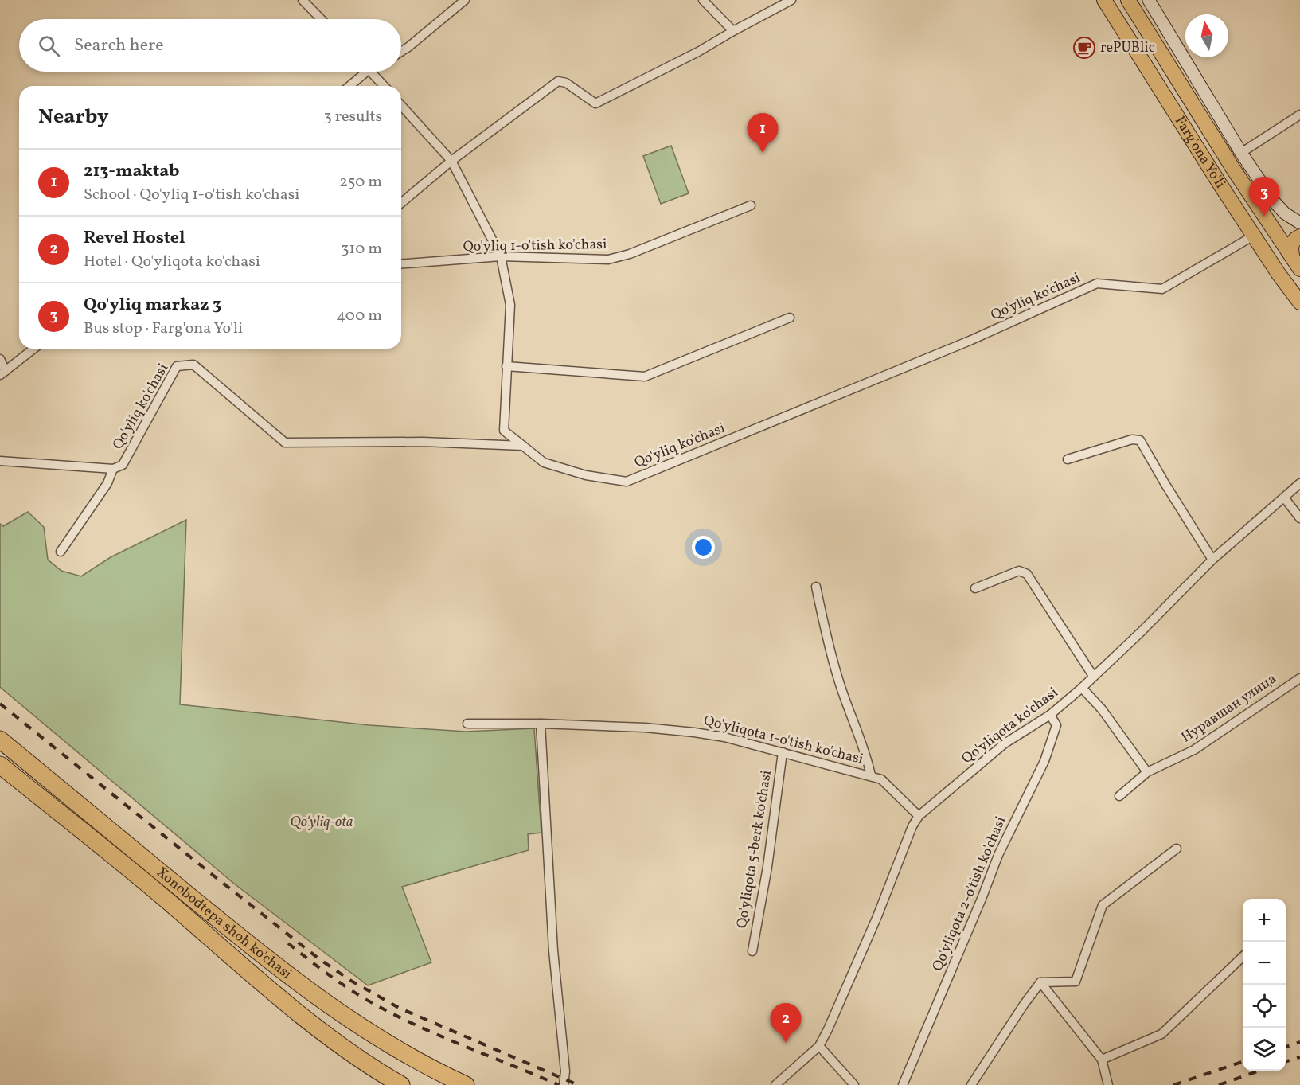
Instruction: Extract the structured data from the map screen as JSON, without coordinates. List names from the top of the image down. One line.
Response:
{"streets":{"highway":["Xonobodtepa shoh ko'chasi"],"main road":["Farg'ona Yo'li"],"street":["Qo'yliq 1-o'tish ko'chasi","Qo'yliq ko'chasi","Нуравшан улица","Qo'yliqota ko'chasi","Qo'yliqota 1-o'tish ko'chasi","Qo'yliqota 5-berk ko'chasi","Qo'yliqota 2-o'tish ko'chasi"]},"crossings":[["Farg'ona Yo'li","Qo'yliq ko'chasi"],["Qo'yliqota ko'chasi","Qo'yliqota 1-o'tish ko'chasi"],["Qo'yliqota ko'chasi","Qo'yliqota 2-o'tish ko'chasi"],["Qo'yliqota 1-o'tish ko'chasi","Qo'yliqota 5-berk ko'chasi"]],"parks":["Qo‘yliq-ota"],"places":{"cafe":["rePUBlic"]},"north":"top","page":{"search":"Search here","heading":["Nearby","3 results"],"pins":["1","3","2"],"list":[{"mark":"1","name":"213-maktab","note":"School · Qo'yliq 1-o'tish ko'chasi","value":"250 m"},{"mark":"2","name":"Revel Hostel","note":"Hotel · Qo'yliqota ko'chasi","value":"310 m"},{"mark":"3","name":"Qo'yliq markaz 3","note":"Bus stop · Farg'ona Yo'li","value":"400 m"}],"map_buttons":["+","−"]}}
